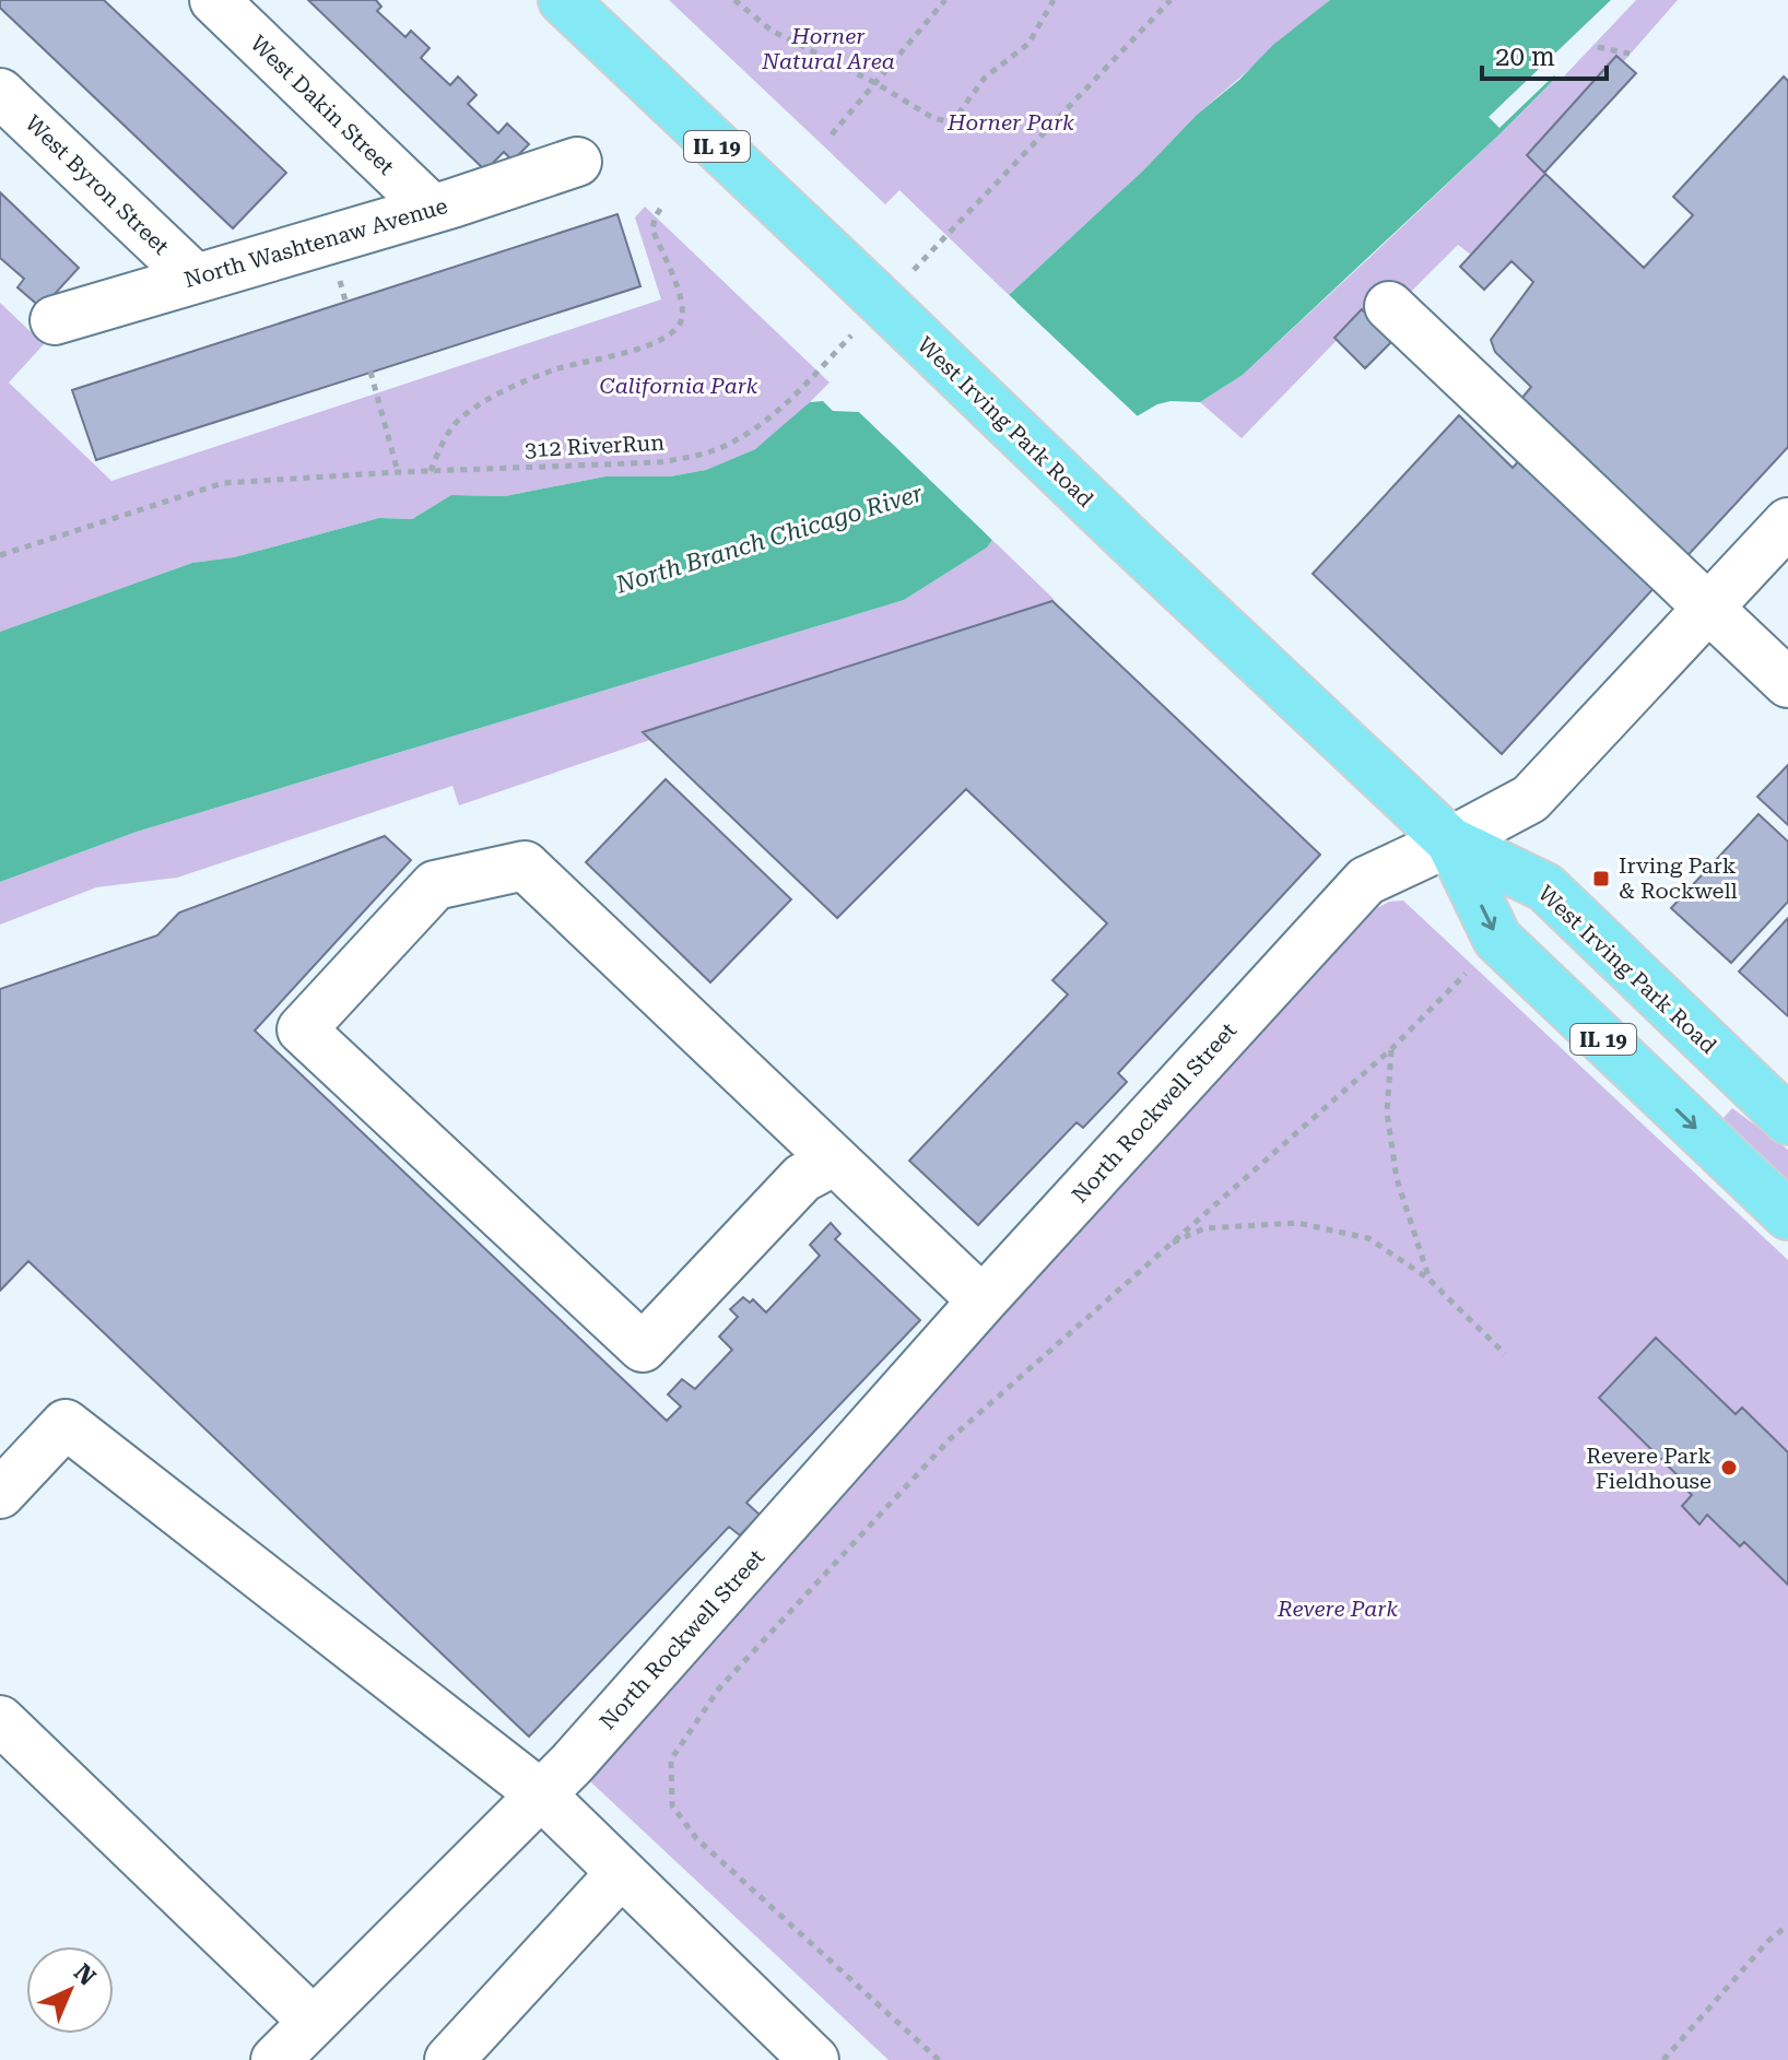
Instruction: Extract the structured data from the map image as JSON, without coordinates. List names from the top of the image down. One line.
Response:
{"streets":{"main road":["IL 19","West Irving Park Road"],"street":["West Dakin Street","West Byron Street","North Washtenaw Avenue","North Rockwell Street"],"path":["312 RiverRun"]},"crossings":[["West Dakin Street","North Washtenaw Avenue"],["West Byron Street","North Washtenaw Avenue"],["West Irving Park Road","312 RiverRun"],["West Irving Park Road","North Rockwell Street"]],"water":["North Branch Chicago River"],"parks":["Horner Natural Area","Horner Park","California Park","Revere Park"],"places":{"transit":["Irving Park & Rockwell"],"other":["Revere Park Fieldhouse"]},"scale_bar":"20 m","north":"top right"}
